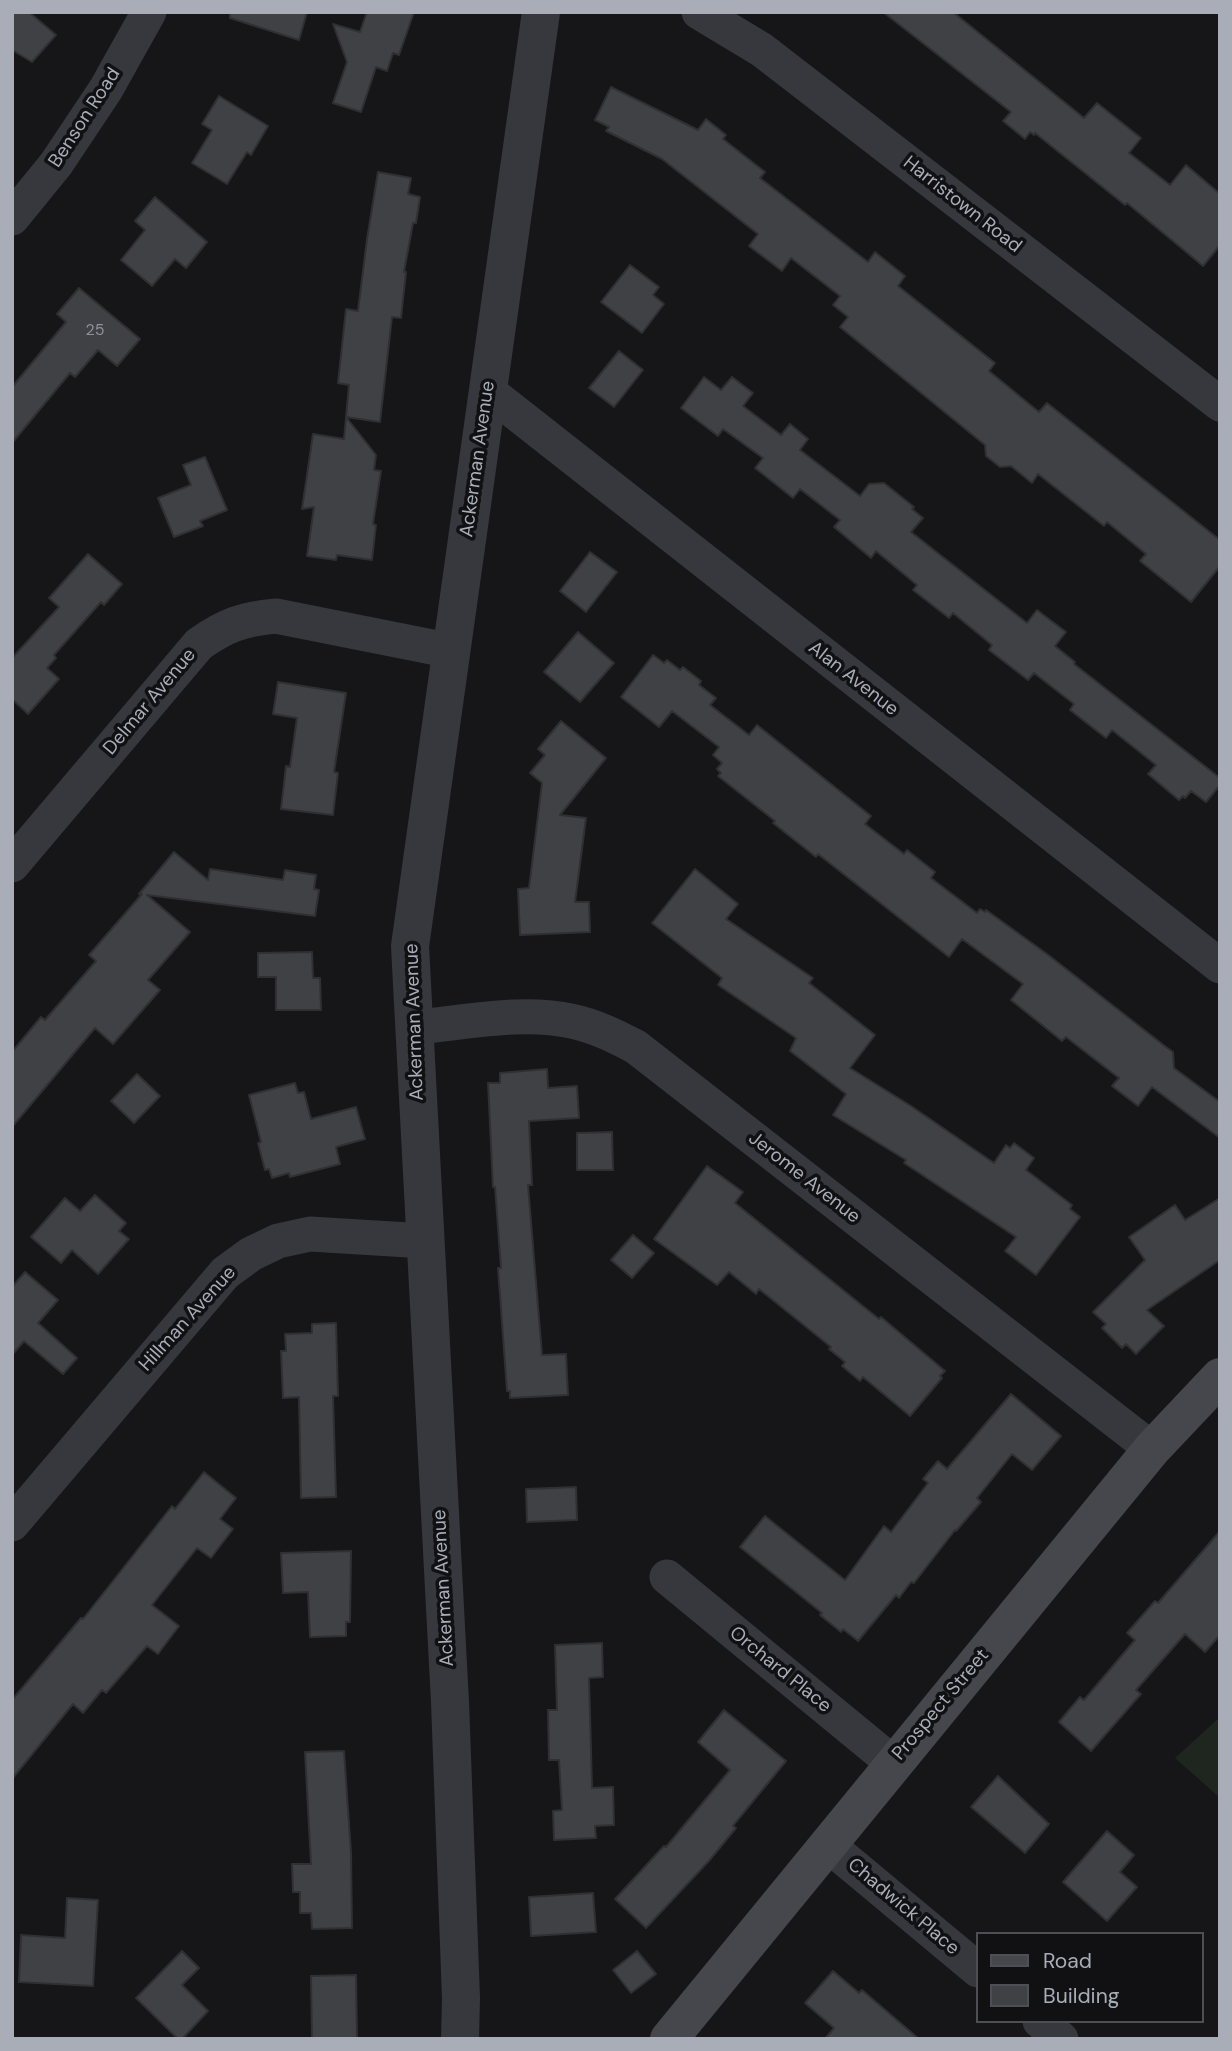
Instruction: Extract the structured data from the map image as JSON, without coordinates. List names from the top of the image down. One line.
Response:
{"streets":{"main road":["Prospect Street"],"street":["Benson Road","Harristown Road","Ackerman Avenue","Alan Avenue","Delmar Avenue","Jerome Avenue","Hillman Avenue","Orchard Place","Chadwick Place"]},"crossings":[["Ackerman Avenue","Alan Avenue"],["Ackerman Avenue","Delmar Avenue"],["Ackerman Avenue","Jerome Avenue"],["Ackerman Avenue","Hillman Avenue"],["Jerome Avenue","Prospect Street"],["Orchard Place","Prospect Street"],["Prospect Street","Chadwick Place"]],"house_numbers":["25"],"legend":["Road","Building"]}
